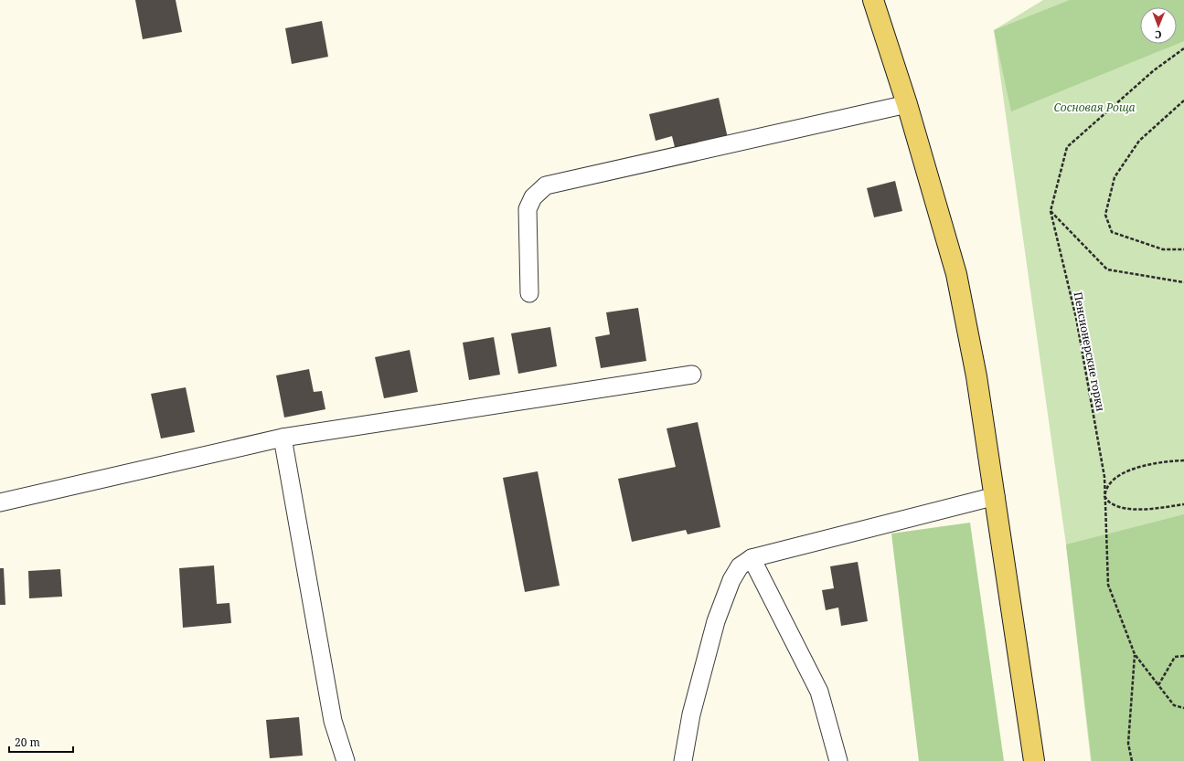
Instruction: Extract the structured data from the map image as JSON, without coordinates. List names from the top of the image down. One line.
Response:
{"streets":{"path":["Пенсионерские горки"]},"parks":["Сосновая Роща"],"scale_bar":"20 m","north":"bottom"}
